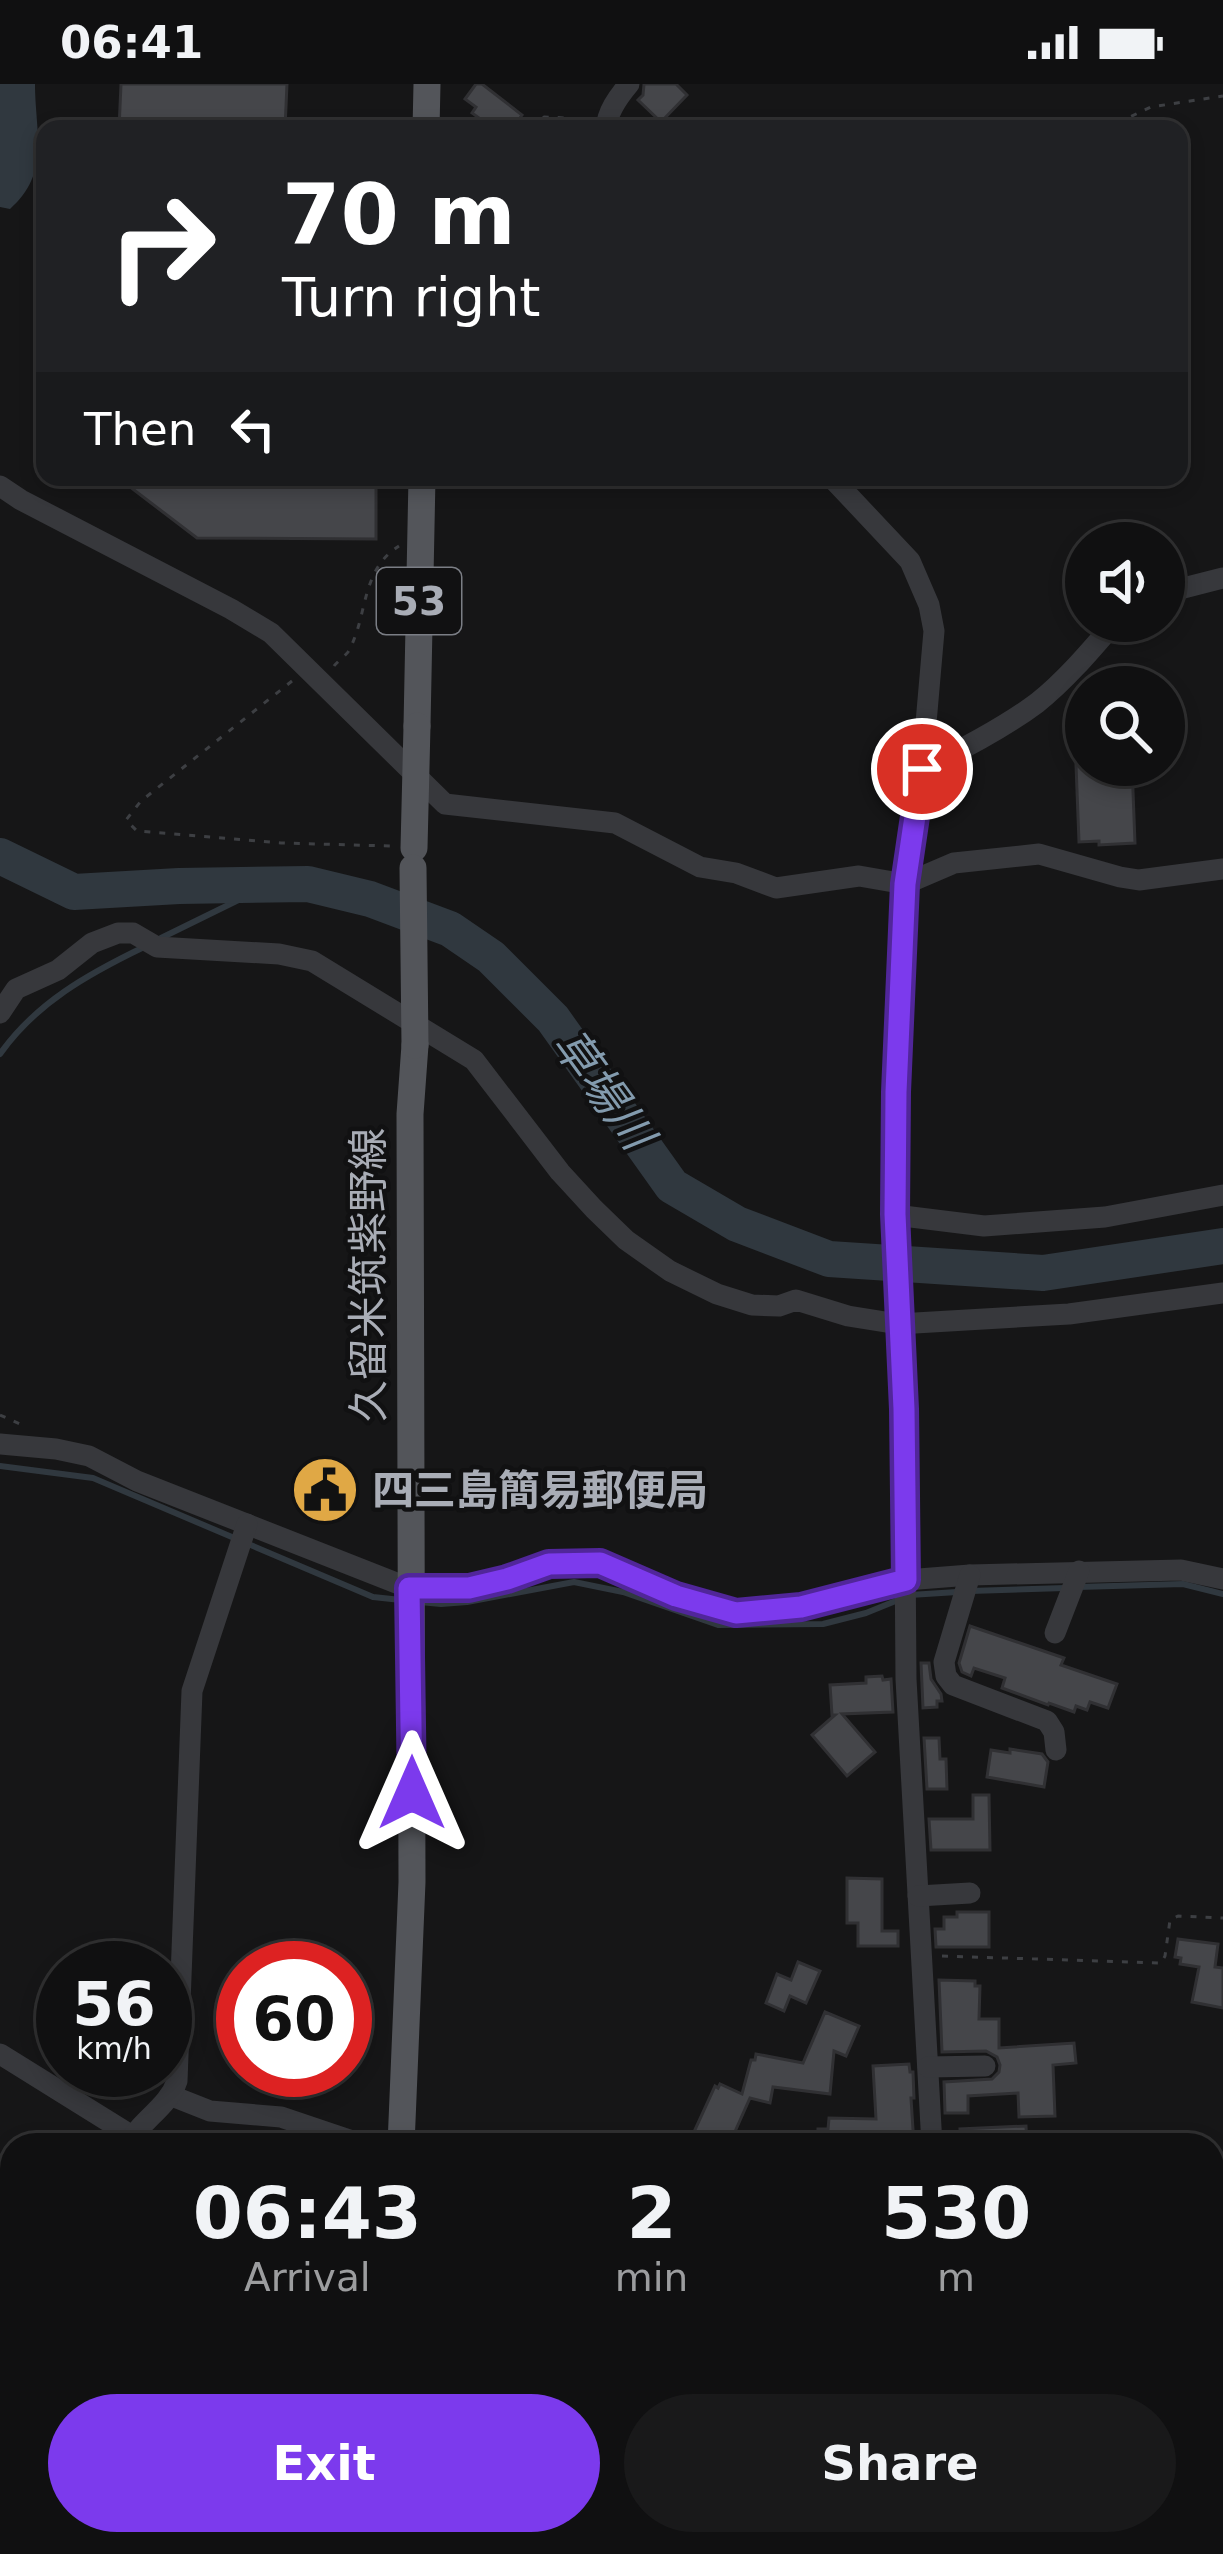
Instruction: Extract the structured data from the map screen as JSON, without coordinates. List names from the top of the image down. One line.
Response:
{"streets":{"main road":["53","久留米筑紫野線"]},"water":["草場川"],"places":{"public building":["四三島簡易郵便局"]},"page":{"status":"06:41","turn":["70 m","Turn right"],"then":"Then","speed":"56 km/h","limit":"60","eta":["06:43","Arrival","2","min","530","m"],"buttons":["Exit","Share"]}}
